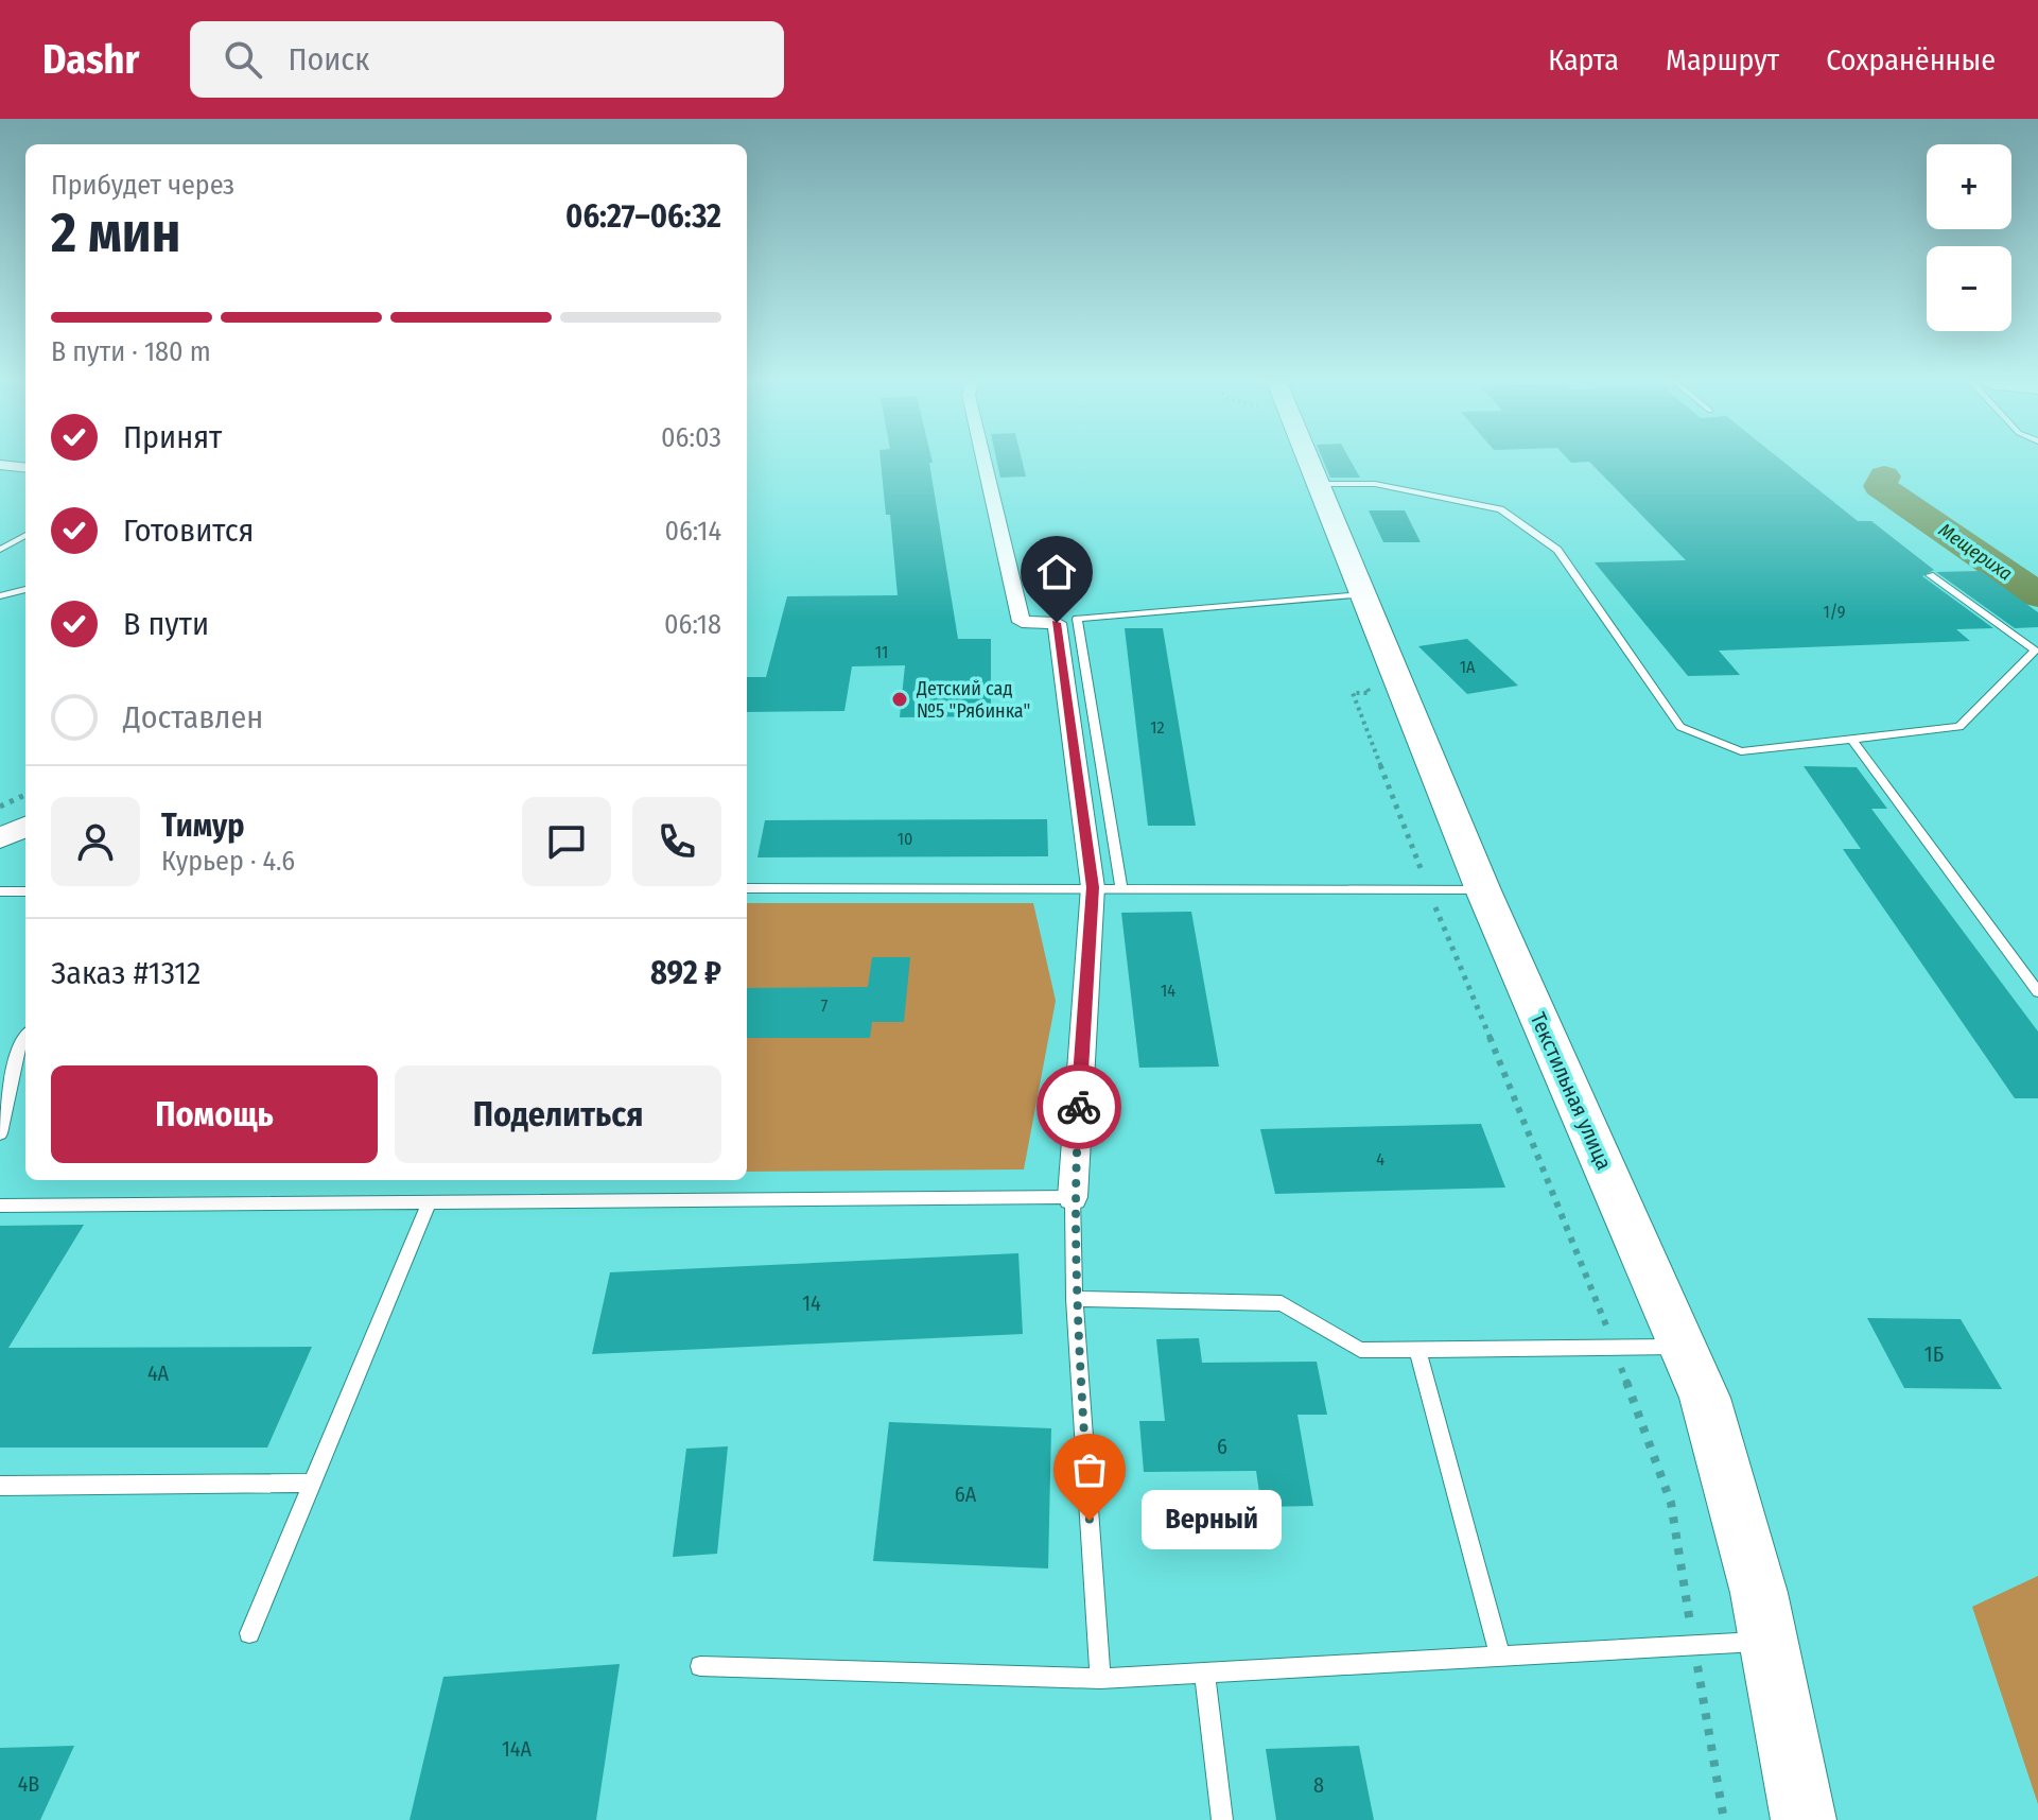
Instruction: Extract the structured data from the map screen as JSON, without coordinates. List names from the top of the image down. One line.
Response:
{"streets":{"main road":["Текстильная улица"]},"water":["Мещериха"],"places":["Детский сад №5 \"Рябинка\"","Верный"],"house_numbers":["1/9","11","1А","12","10","14","7","4","14","1Б","4А","6","6А","14А","4В","8"],"page":{"header":"Dashr","search":"Поиск","nav":["Карта","Маршрут","Сохранённые"],"map_buttons":["+","−"],"heading":["2 мин","Прибудет через","06:27–06:32"],"panel":["Тимур","Курьер · 4.6","Заказ #1312","892 ₽"],"bar":"В пути · 180 m","list":[["Принят","06:03"],["Готовится","06:14"],["В пути","06:18"],"Доставлен"],"buttons":["Помощь","Поделиться"],"bubble":"Верный"}}
